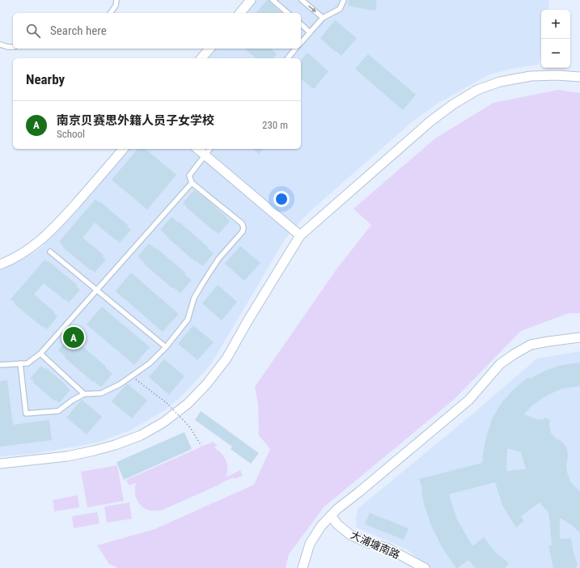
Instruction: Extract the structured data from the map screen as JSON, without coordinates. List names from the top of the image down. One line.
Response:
{"streets":{"street":["大浦塘南路"]},"page":{"map_buttons":["+","−"],"search":"Search here","heading":"Nearby","list":[{"mark":"A","name":"南京贝赛思外籍人员子女学校","note":"School","value":"230 m"}],"pins":"A"}}
